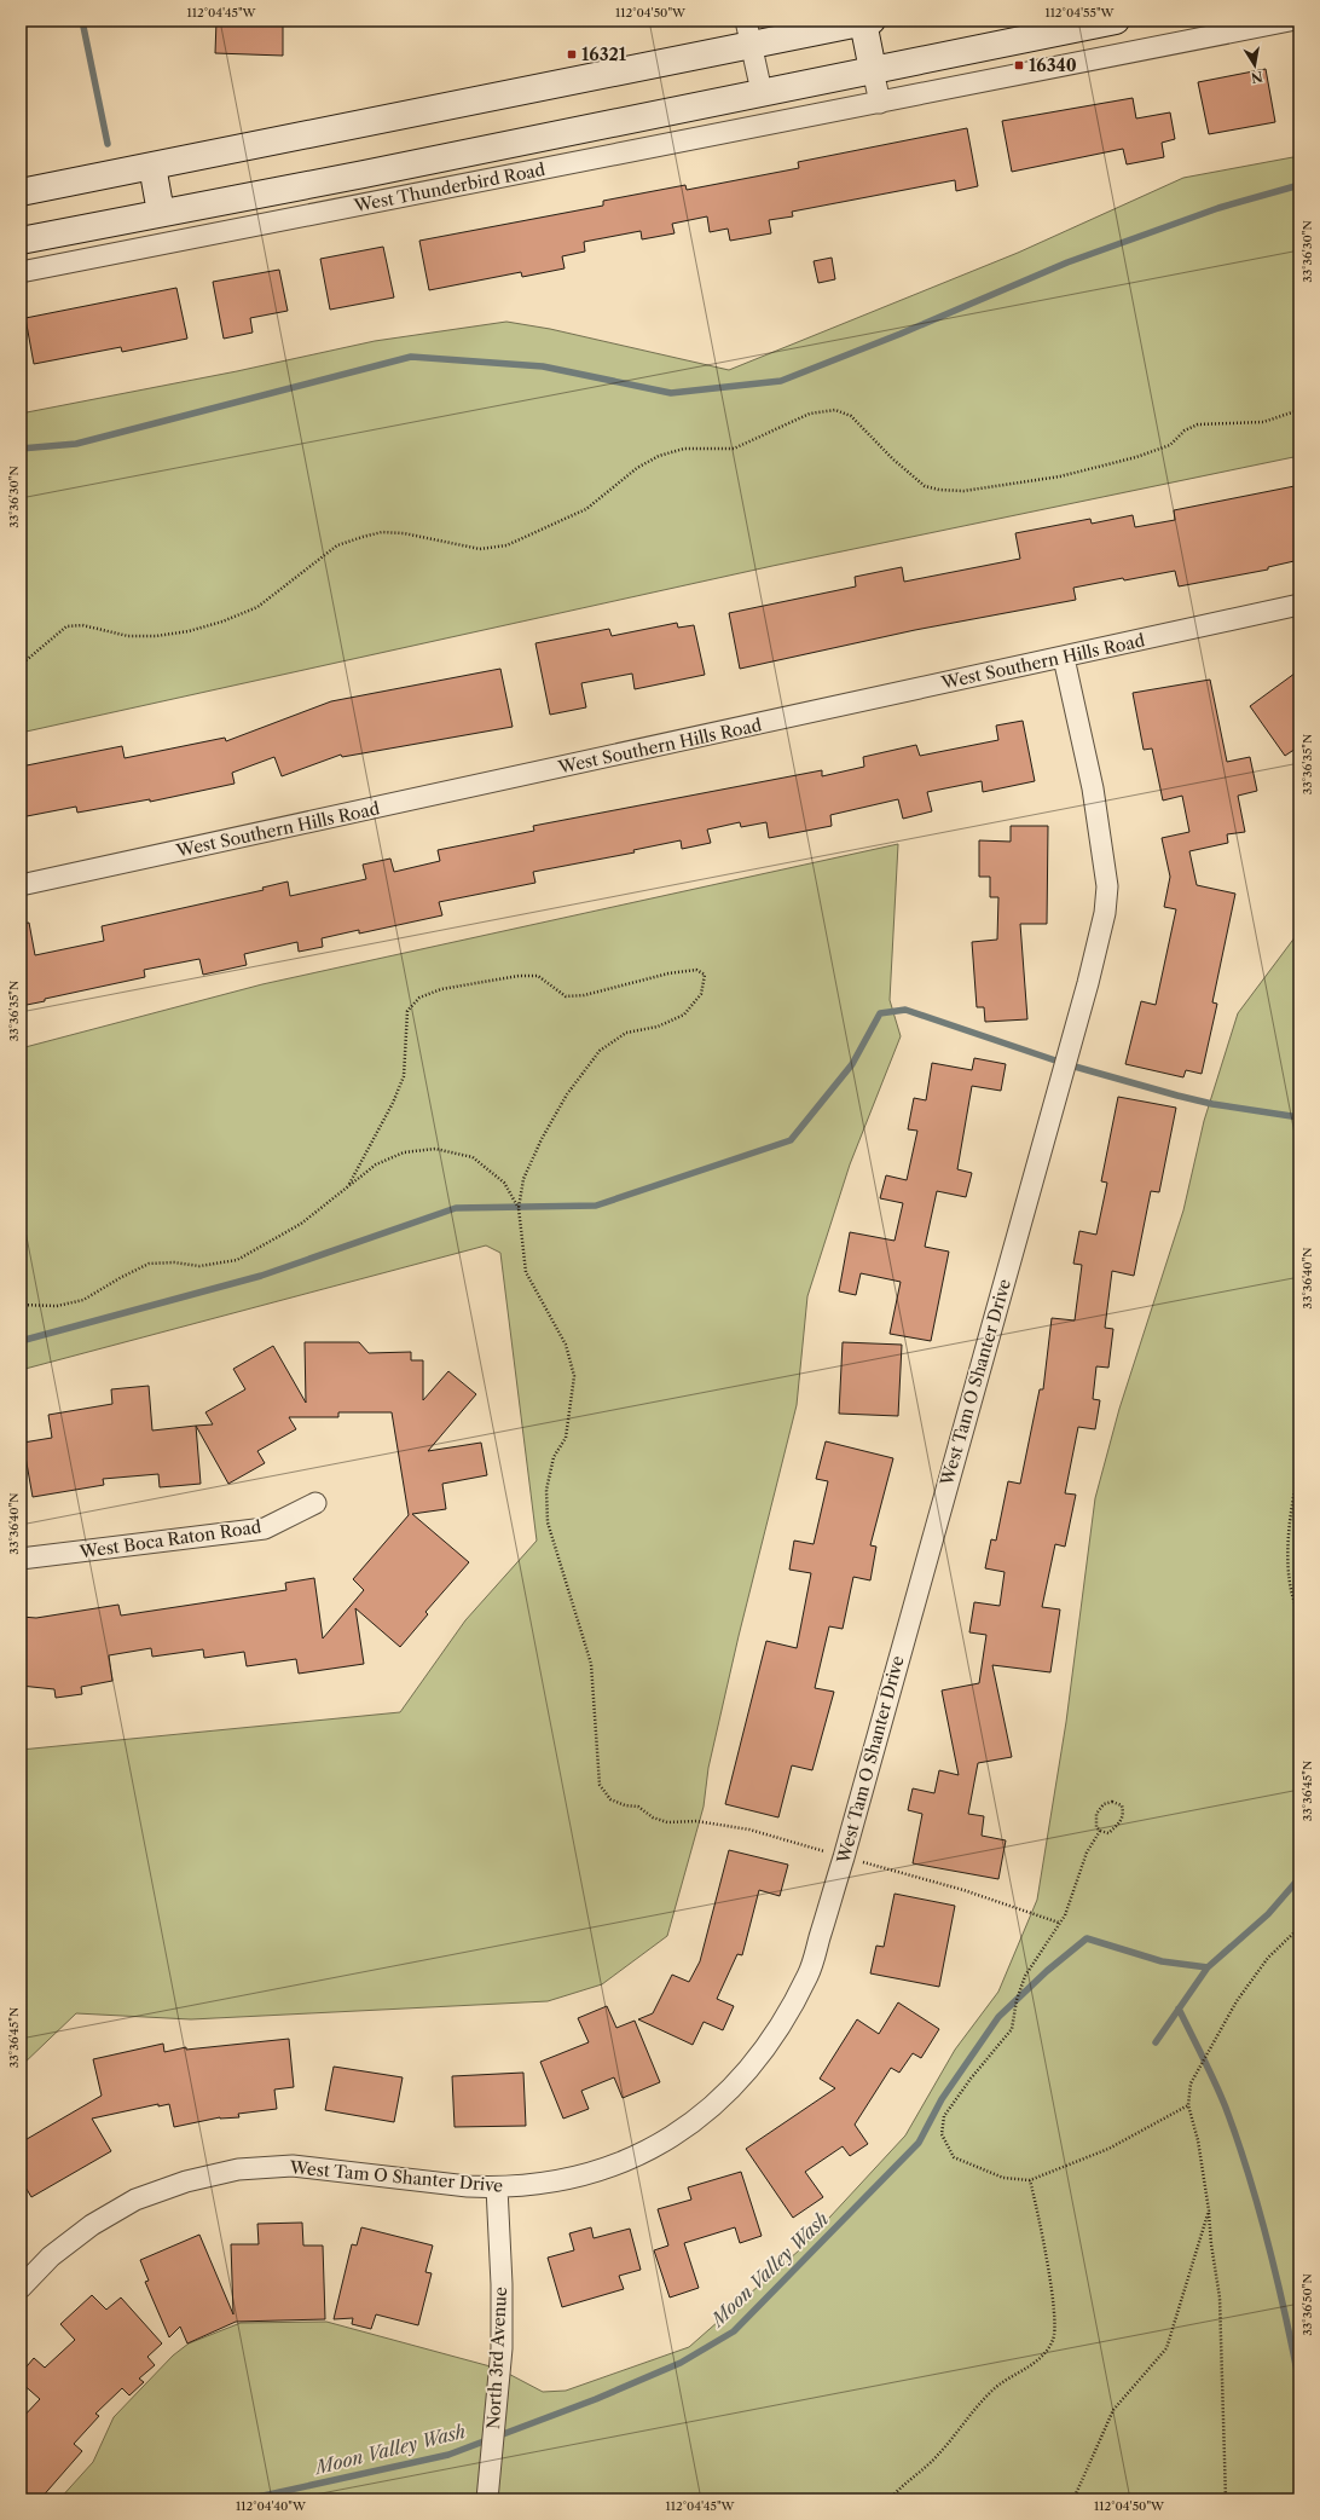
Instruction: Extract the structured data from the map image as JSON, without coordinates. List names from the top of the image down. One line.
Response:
{"streets":{"main road":["West Thunderbird Road"],"street":["West Southern Hills Road","West Tam O Shanter Drive","West Boca Raton Road","North 3rd Avenue"]},"crossings":[["West Southern Hills Road","West Tam O Shanter Drive"],["West Tam O Shanter Drive","North 3rd Avenue"]],"water":["Moon Valley Wash"],"places":{"transit":["16321","16340"]},"north":"bottom","coordinates":["112°04'45\"W","112°04'50\"W","112°04'55\"W","33°36'30\"N","33°36'35\"N","33°36'40\"N","33°36'45\"N","33°36'50\"N","112°04'40\"W"]}
